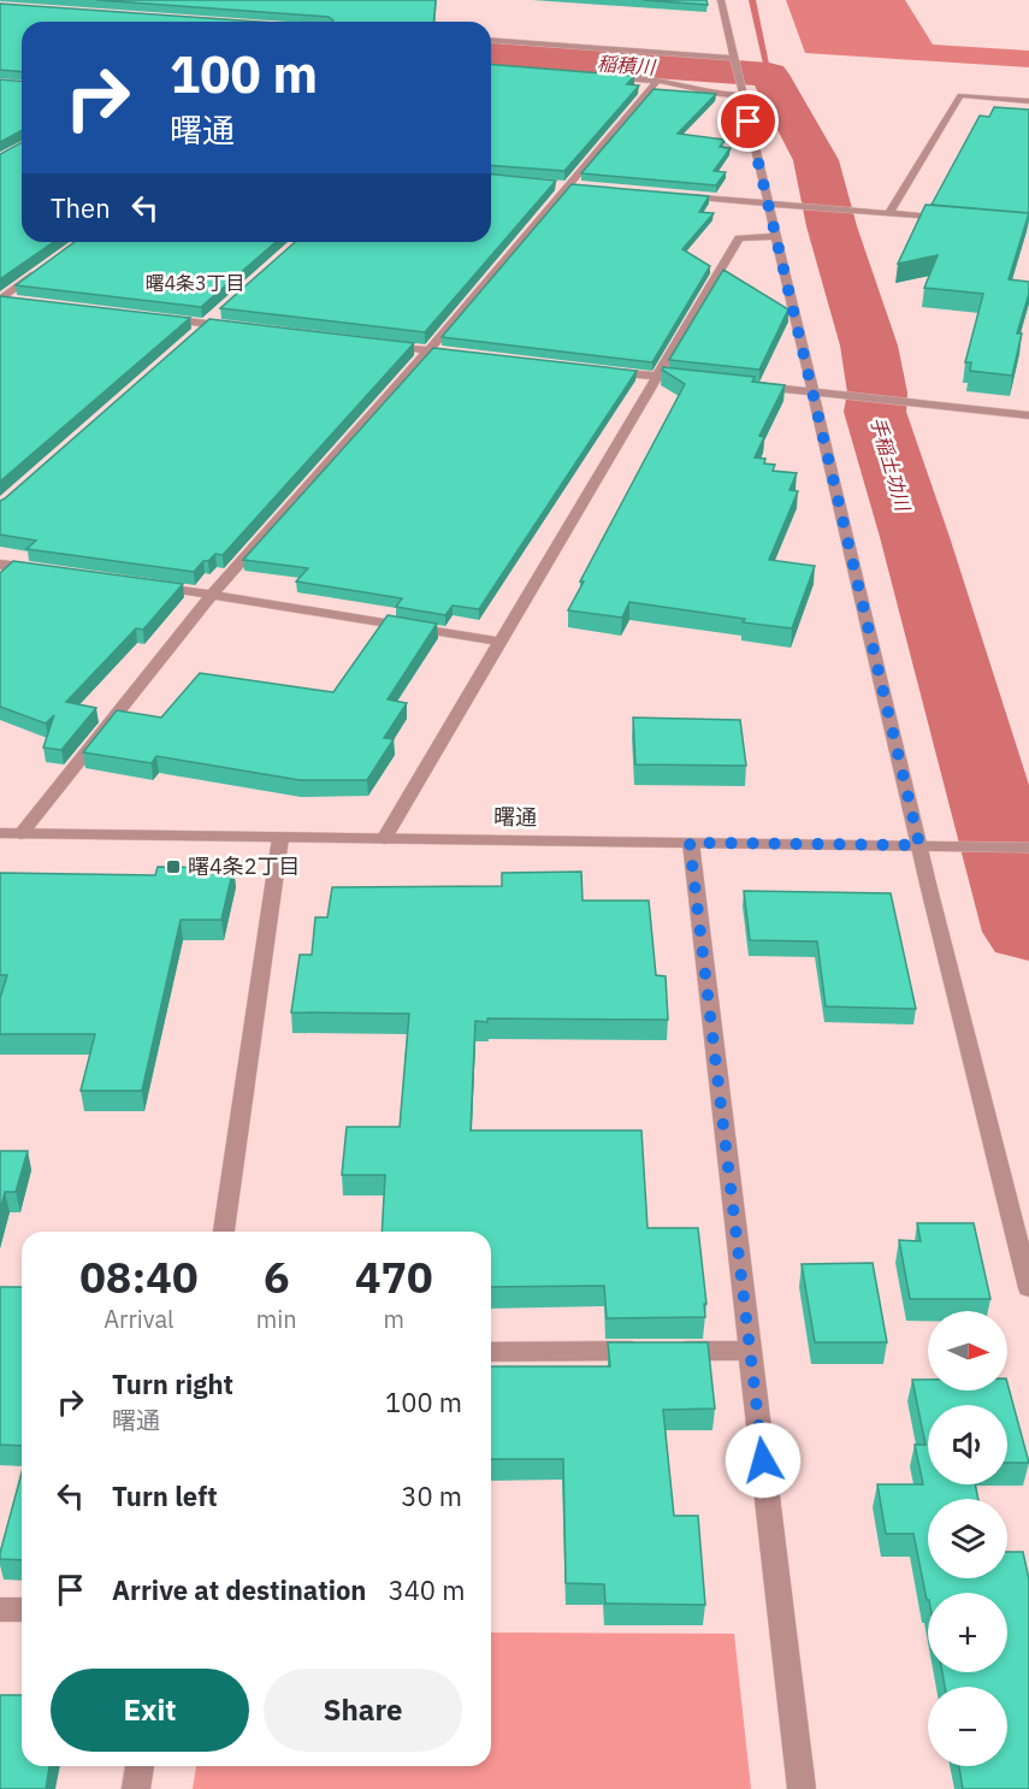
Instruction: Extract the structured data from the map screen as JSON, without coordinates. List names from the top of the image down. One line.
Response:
{"streets":{"street":["曙通"]},"districts":["曙4条3丁目"],"water":["稲積川","手稲土功川"],"places":{"transit":["曙4条2丁目"]},"north":"right","page":{"turn":["100 m","曙通"],"then":"Then","eta":["08:40","Arrival","6","min","470","m"],"map_buttons":["+","−"],"list":[{"name":"Turn right","note":"曙通","value":"100 m"},{"name":"Turn left","value":"30 m"},{"name":"Arrive at destination","value":"340 m"}],"buttons":["Exit","Share"]}}
